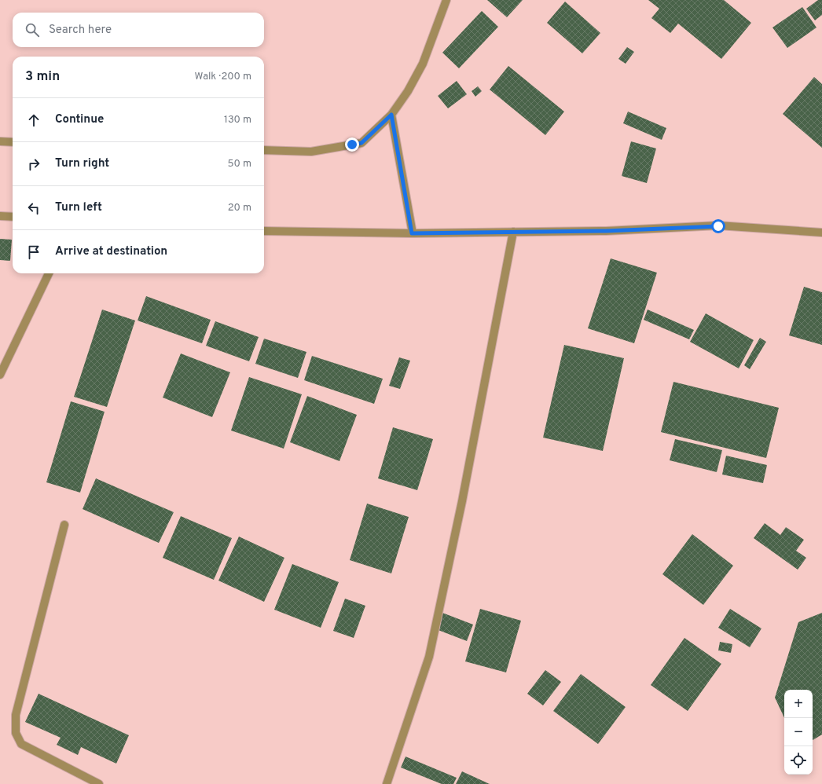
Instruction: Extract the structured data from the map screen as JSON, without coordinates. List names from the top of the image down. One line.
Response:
{"page":{"search":"Search here","heading":["3 min","Walk · 200 m"],"list":[["Continue","130 m"],["Turn right","50 m"],["Turn left","20 m"],"Arrive at destination"],"map_buttons":["+","−"]}}
